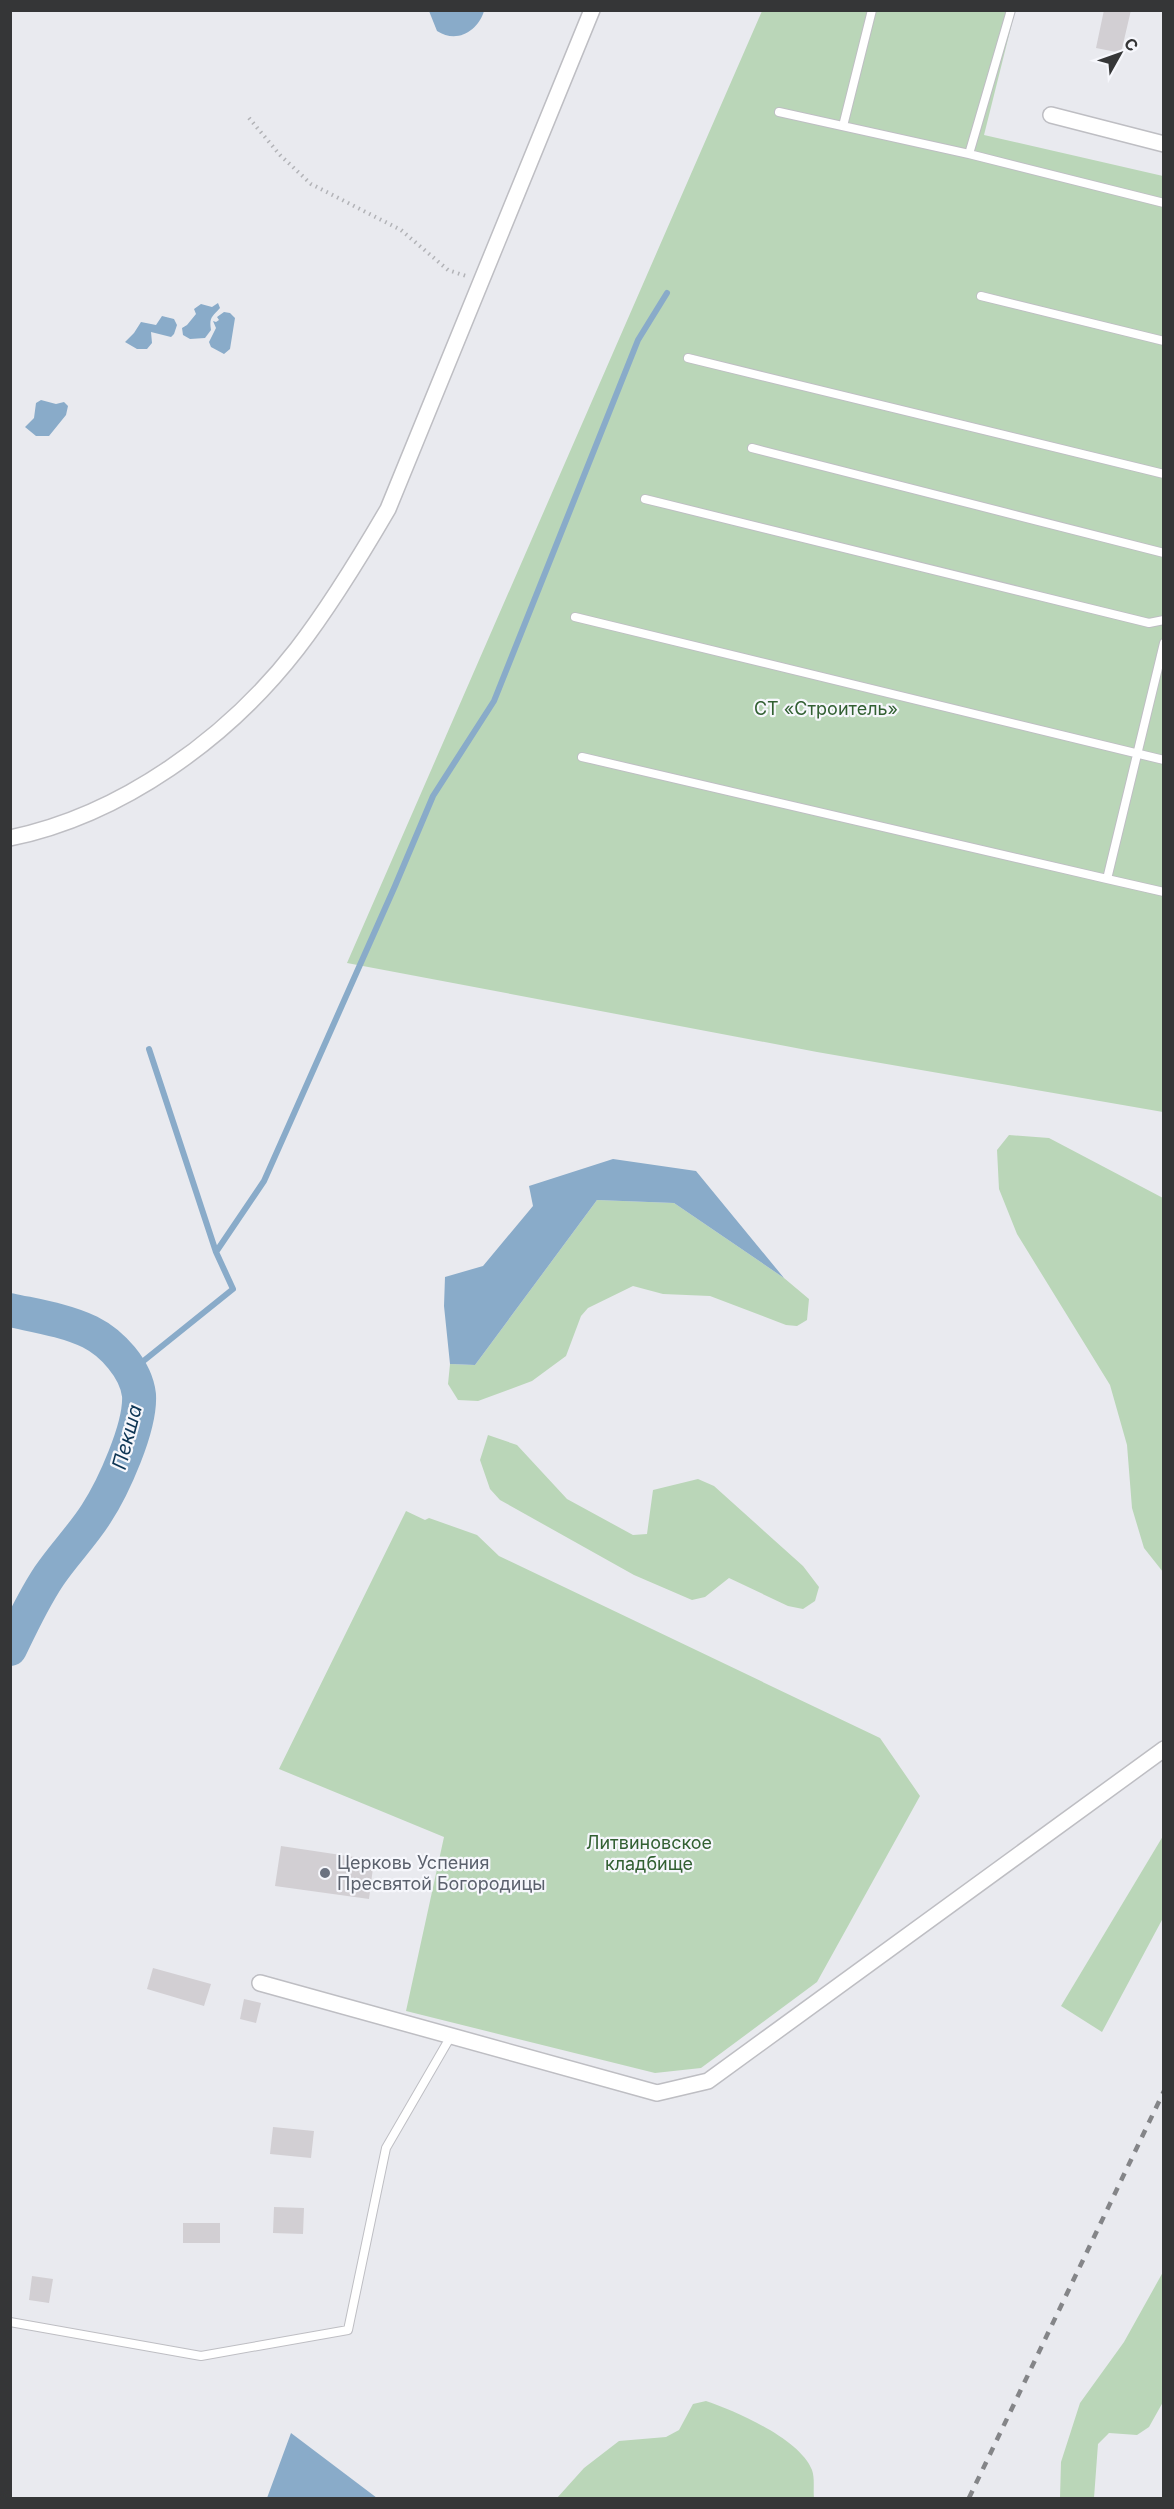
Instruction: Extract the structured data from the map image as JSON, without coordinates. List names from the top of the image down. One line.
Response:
{"water":["Пекша"],"parks":["СТ «Строитель»","Литвиновское кладбище"],"places":["Церковь Успения Пресвятой Богородицы"],"north":"top right"}
